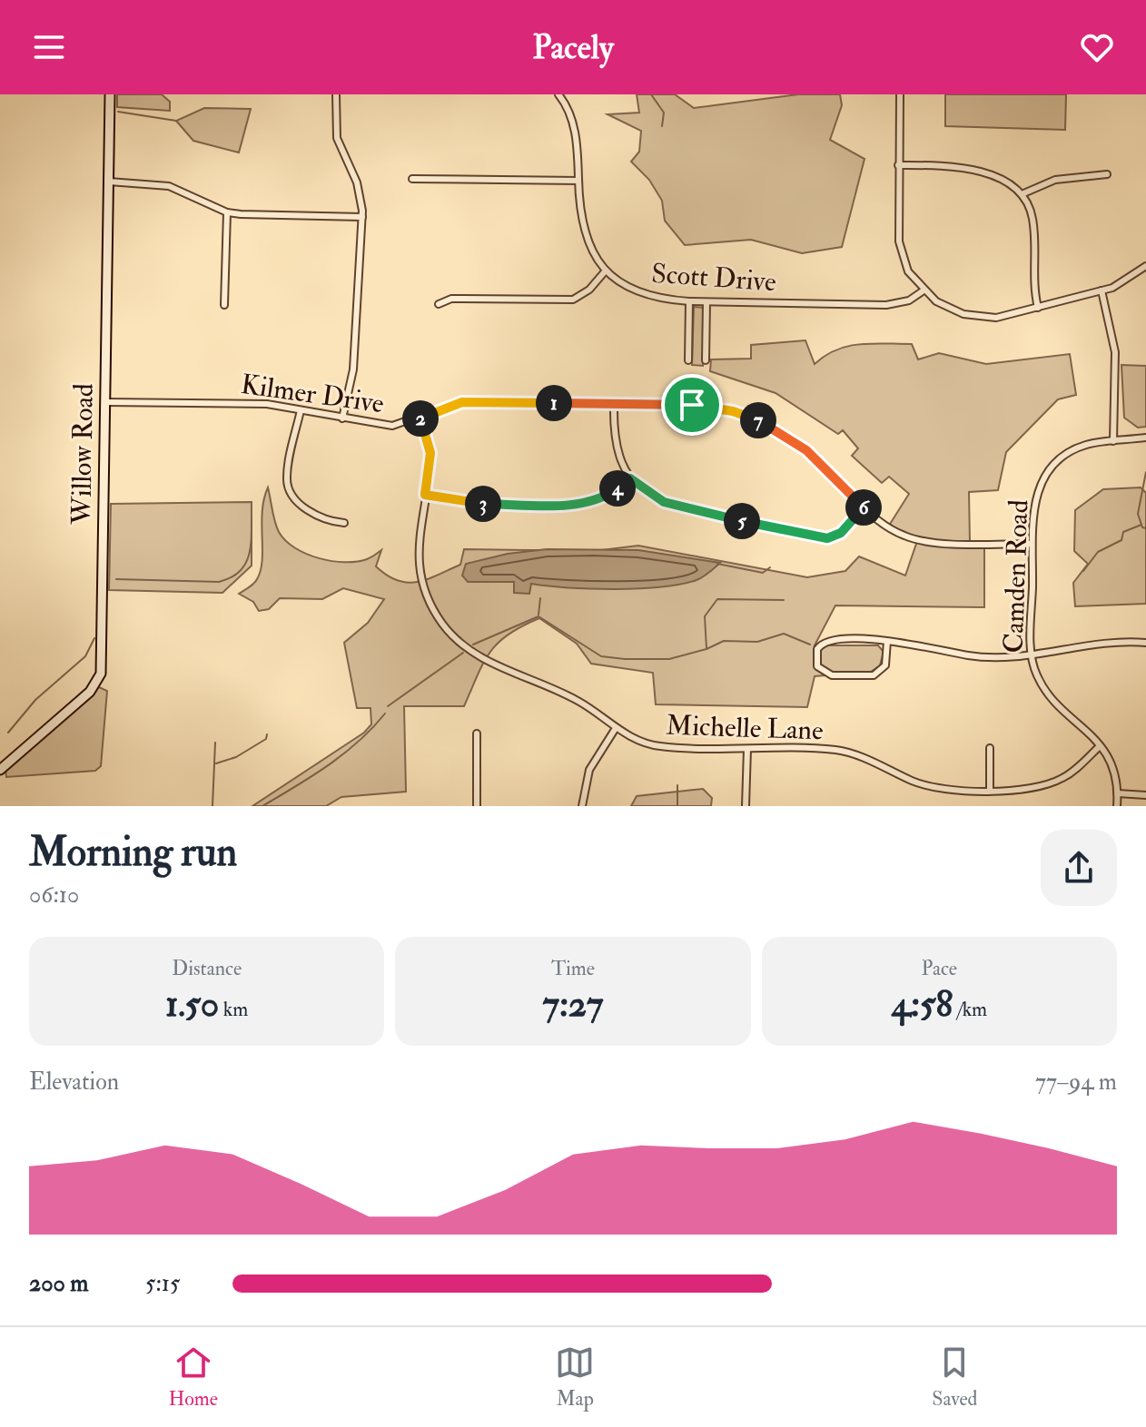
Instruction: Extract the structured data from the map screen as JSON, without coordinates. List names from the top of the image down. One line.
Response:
{"streets":{"street":["Scott Drive","Kilmer Drive","Willow Road","Camden Road","Michelle Lane"]},"crossings":[["Kilmer Drive","Willow Road"],["Kilmer Drive","Camden Road"],["Kilmer Drive","Michelle Lane"],["Camden Road","Michelle Lane"]],"page":{"header":"Pacely","pins":["1","2","7","4","3","6","5"],"heading":["Morning run","06:10"],"stats":[["Distance","1.50 km"],["Time","7:27"],["Pace","4:58 /km"]],"chart":["Elevation","77–94 m"],"list":[{"name":"200 m","note":"5:15"}],"tabs":["Home","Map","Saved"]}}
